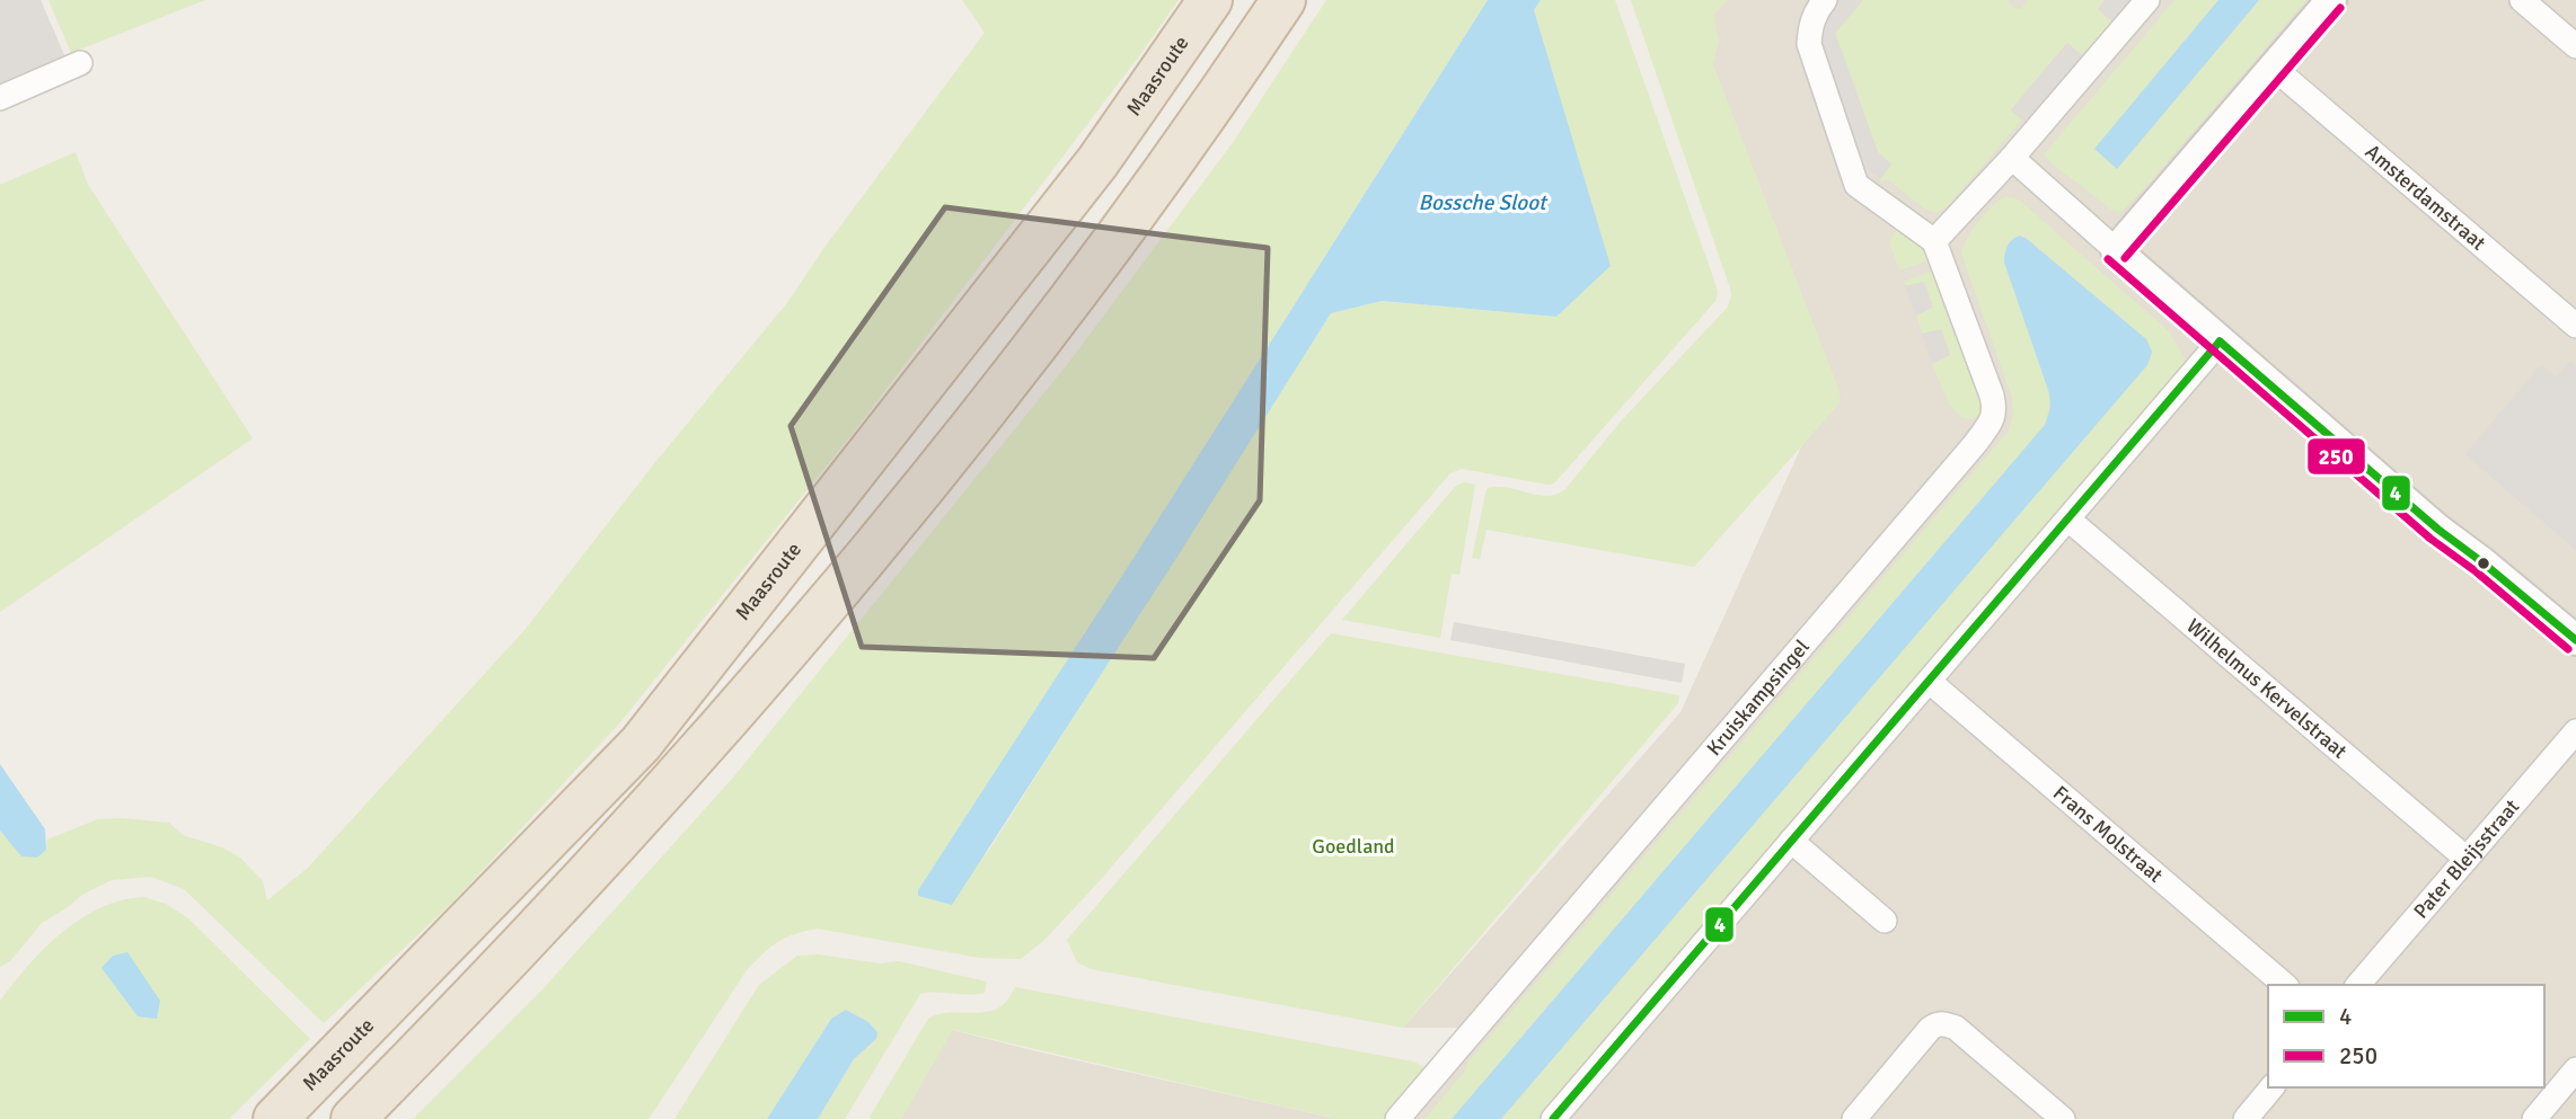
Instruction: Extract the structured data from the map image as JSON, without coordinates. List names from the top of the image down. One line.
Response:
{"streets":{"highway":["Maasroute"],"street":["Amsterdamstraat","Wilhelmus Kervelstraat","Kruiskampsingel","Frans Molstraat","Pater Bleijsstraat"]},"crossings":[["Wilhelmus Kervelstraat","Pater Bleijsstraat"]],"water":["Bossche Sloot"],"parks":["Goedland"],"lines":["transit line 250","transit line 4"],"legend":["4","250"]}
